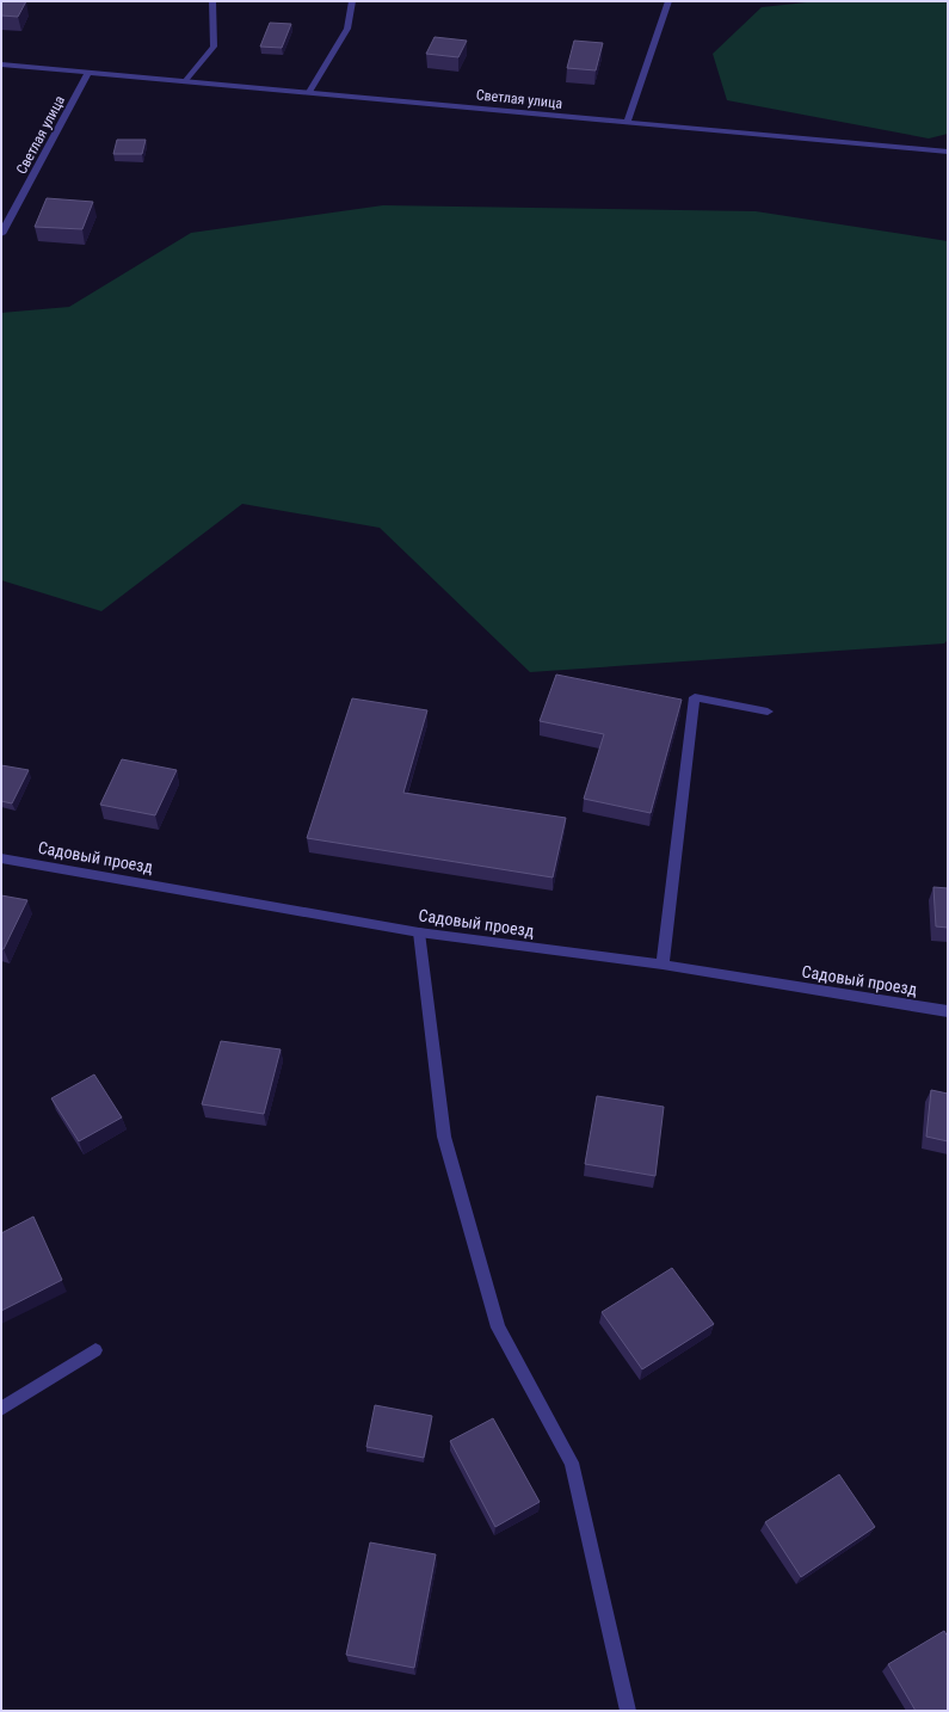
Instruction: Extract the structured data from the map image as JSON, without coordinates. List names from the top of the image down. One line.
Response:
{"streets":{"street":["Светлая улица","Садовый проезд"]}}
